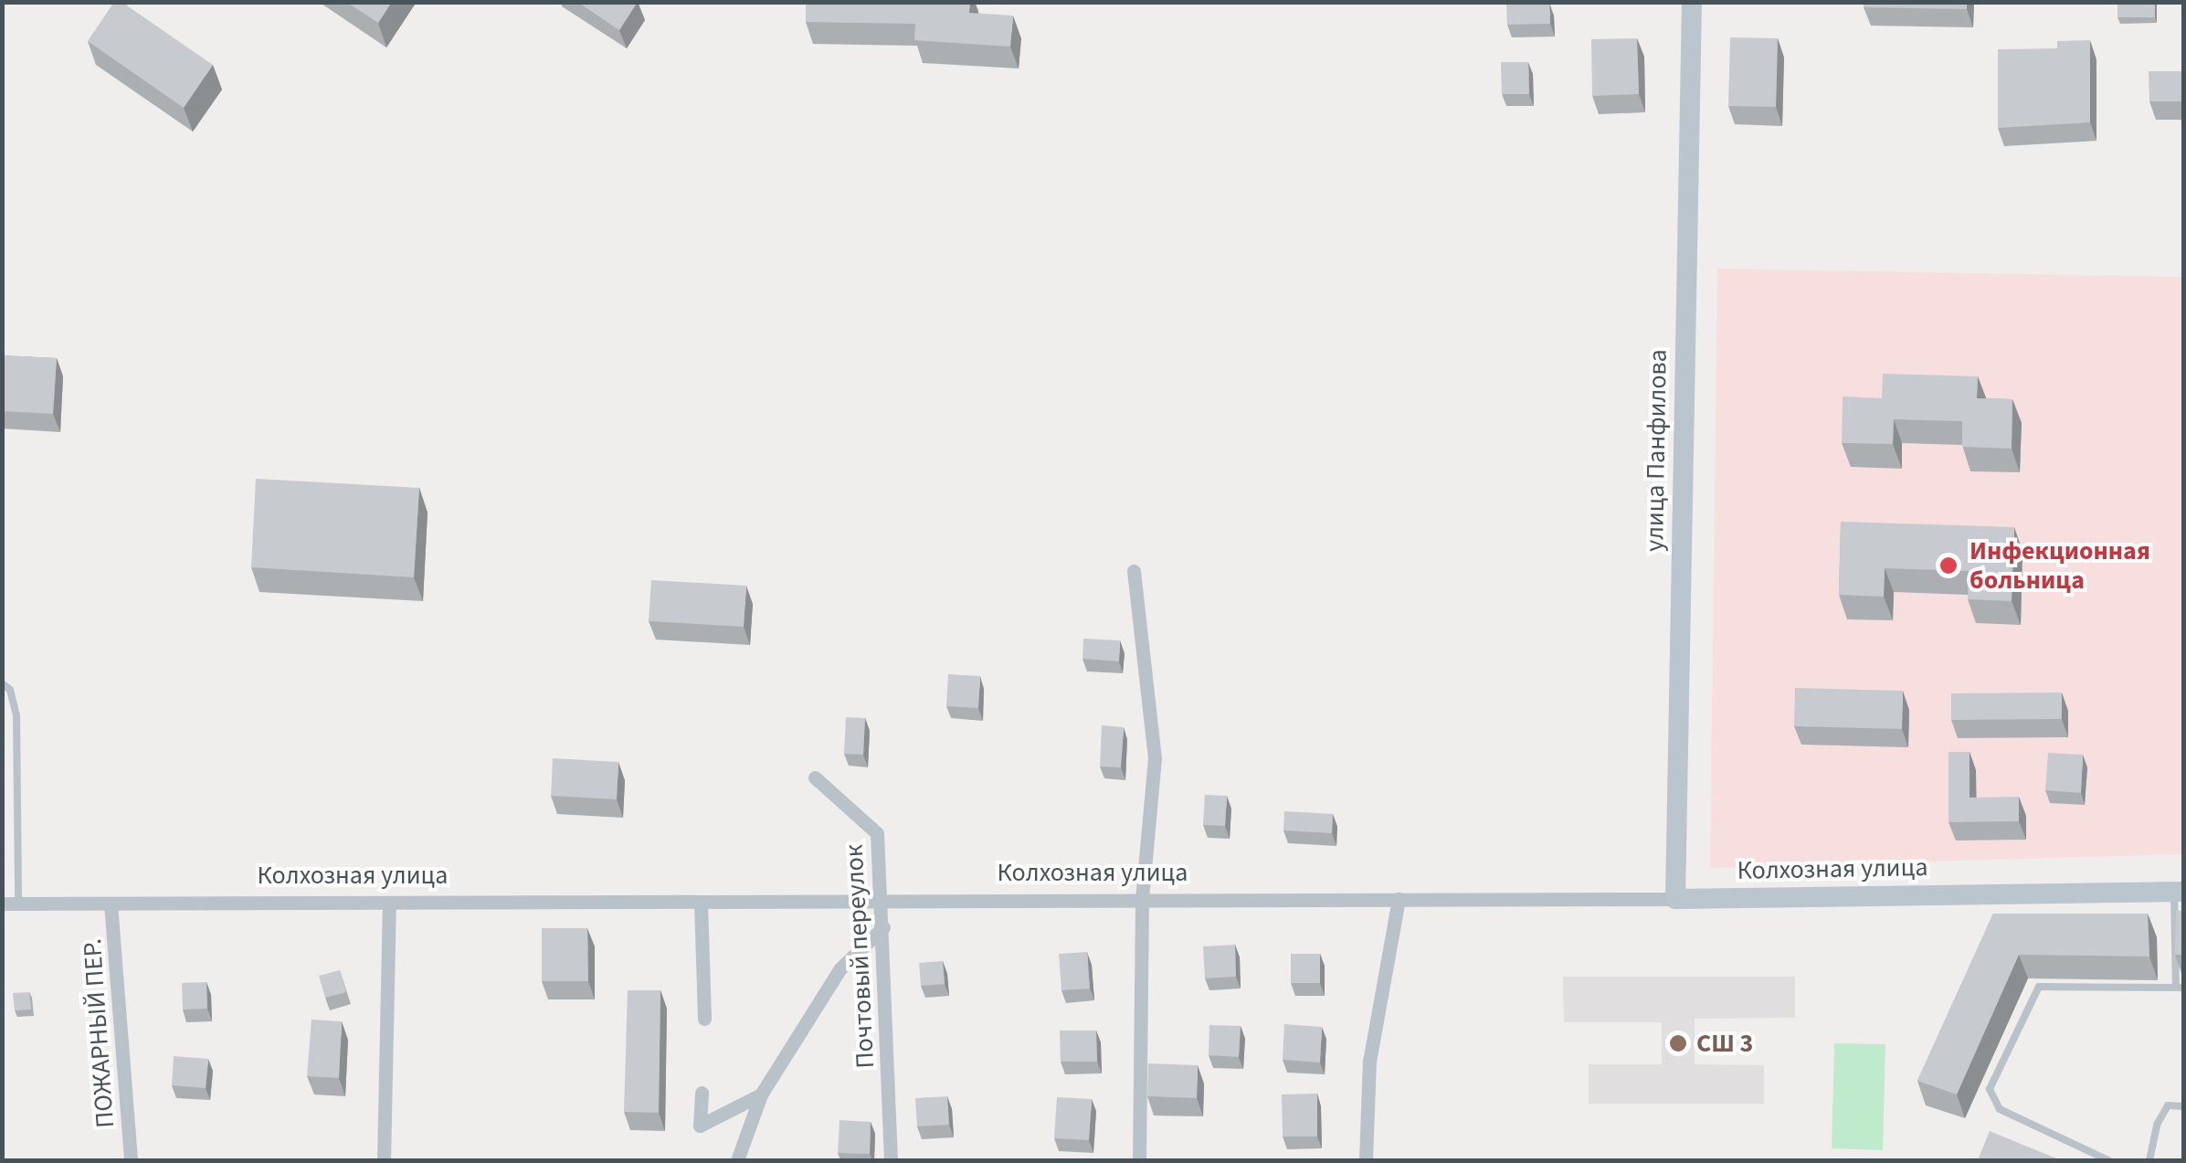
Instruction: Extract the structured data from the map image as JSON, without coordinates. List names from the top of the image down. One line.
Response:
{"streets":{"street":["улица Панфилова","Колхозная улица","Почтовый переулок","ПОЖАРНЫЙ ПЕР."]},"crossings":[["улица Панфилова","Колхозная улица"],["Колхозная улица","Почтовый переулок"],["Колхозная улица","ПОЖАРНЫЙ ПЕР."]],"places":["Инфекционная больница","СШ 3"]}
